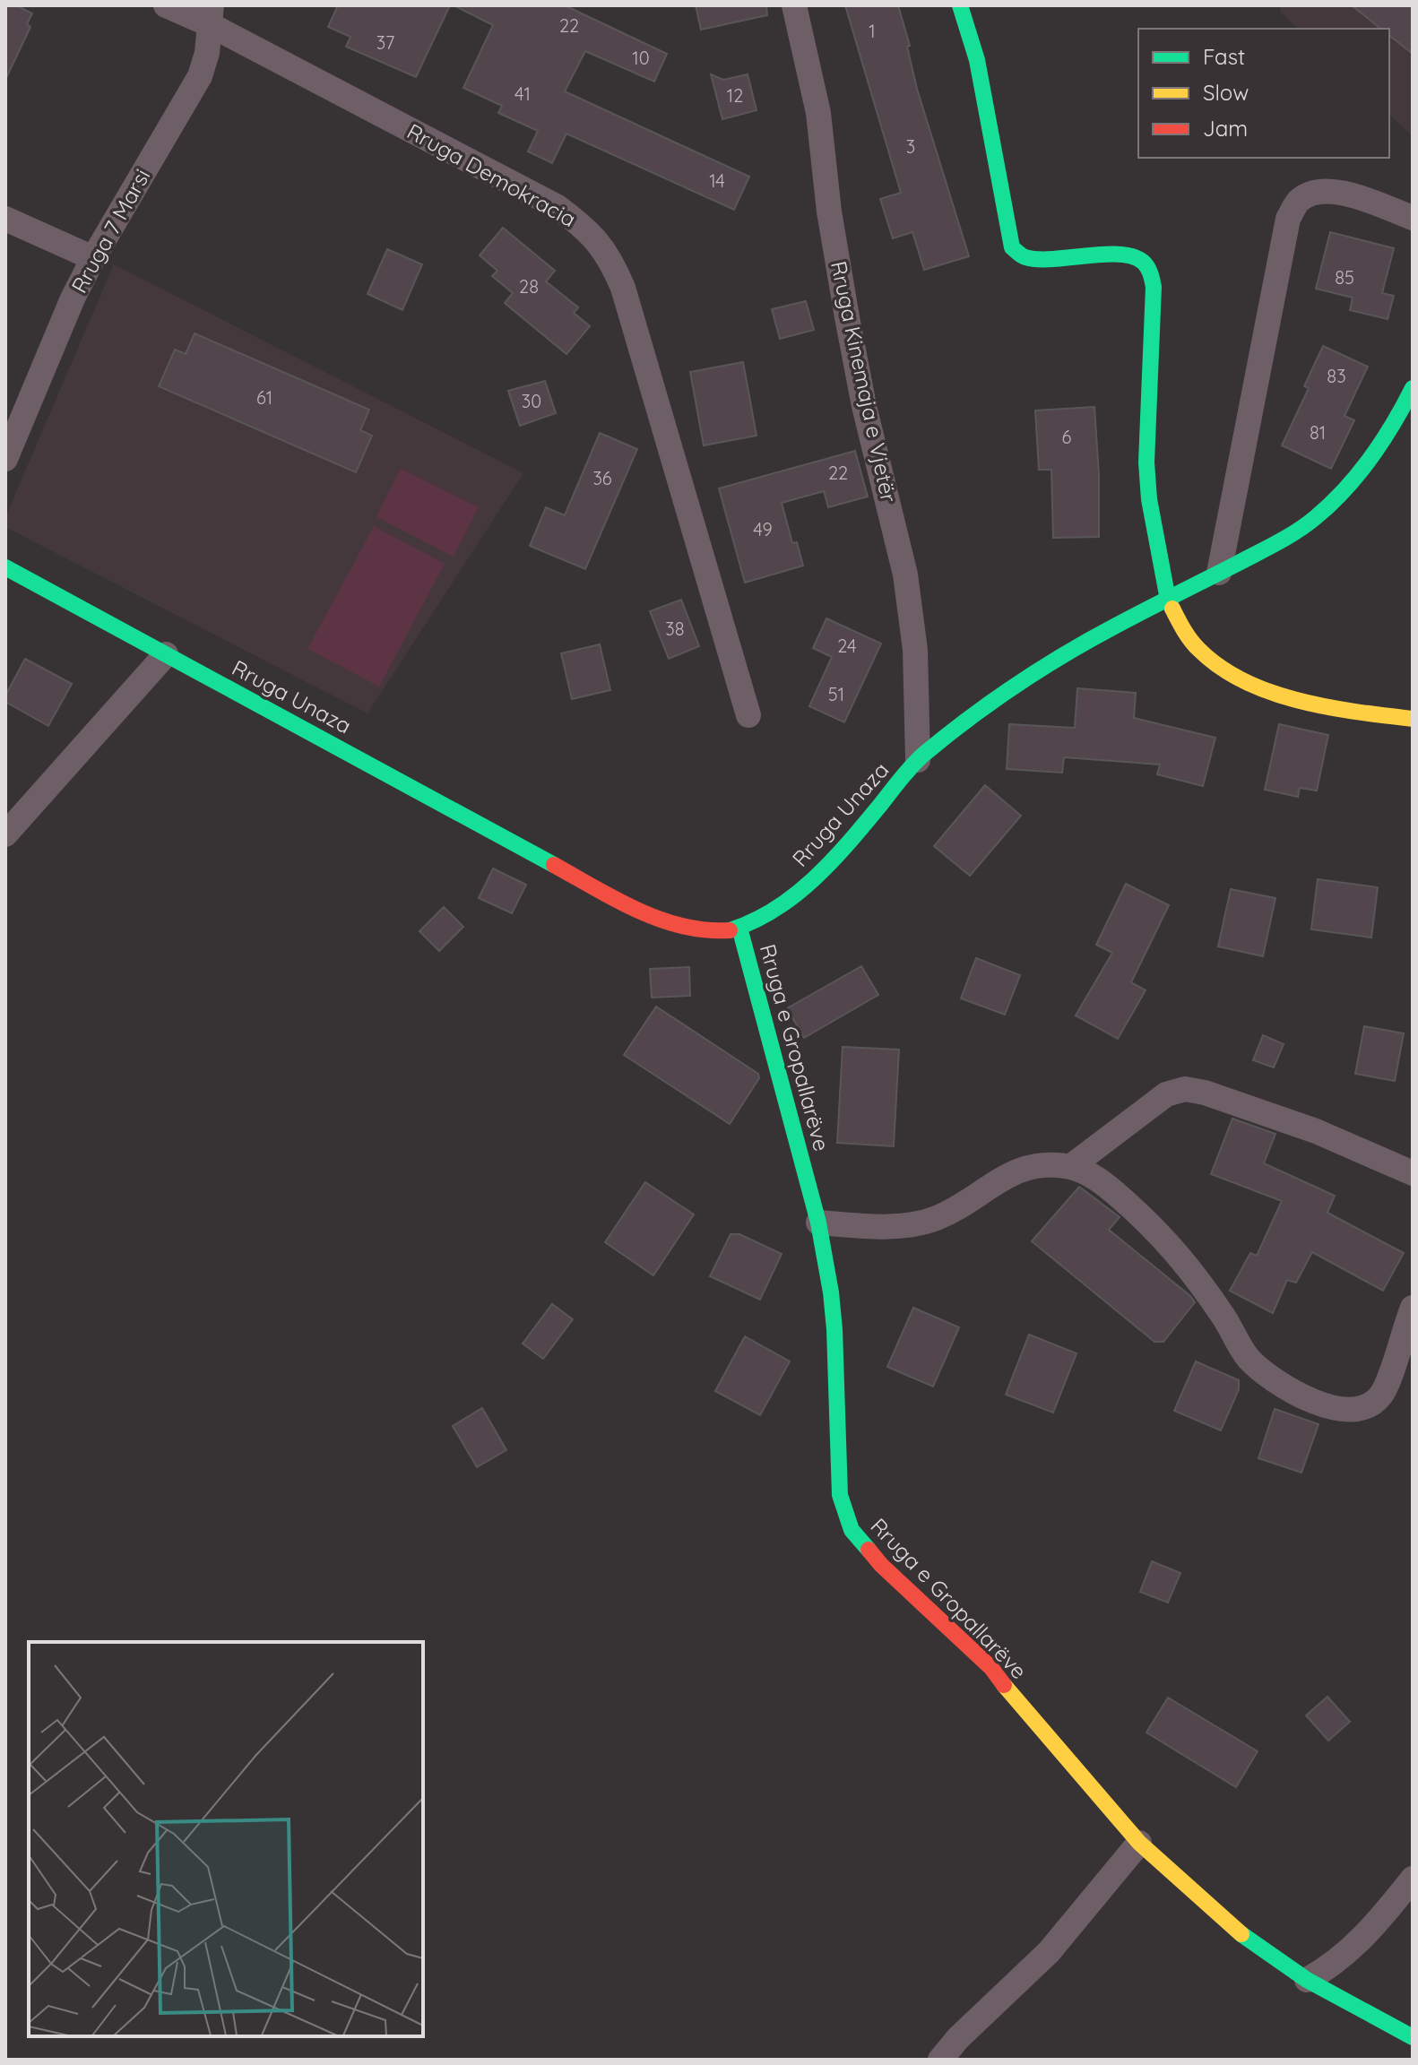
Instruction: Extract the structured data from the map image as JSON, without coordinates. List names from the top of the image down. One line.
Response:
{"streets":{"street":["Rruga Demokracia","Rruga 7 Marsi","Rruga Kinemaja e Vjetër","Rruga Unaza","Rruga e Gropallarëve"]},"crossings":[["Rruga Demokracia","Rruga 7 Marsi"],["Rruga Kinemaja e Vjetër","Rruga Unaza"],["Rruga Unaza","Rruga e Gropallarëve"]],"house_numbers":["22","1","37","10","41","12","3","14","85","28","83","61","30","81","6","22","36","49","38","24","51"],"legend":["Fast","Slow","Jam"]}
